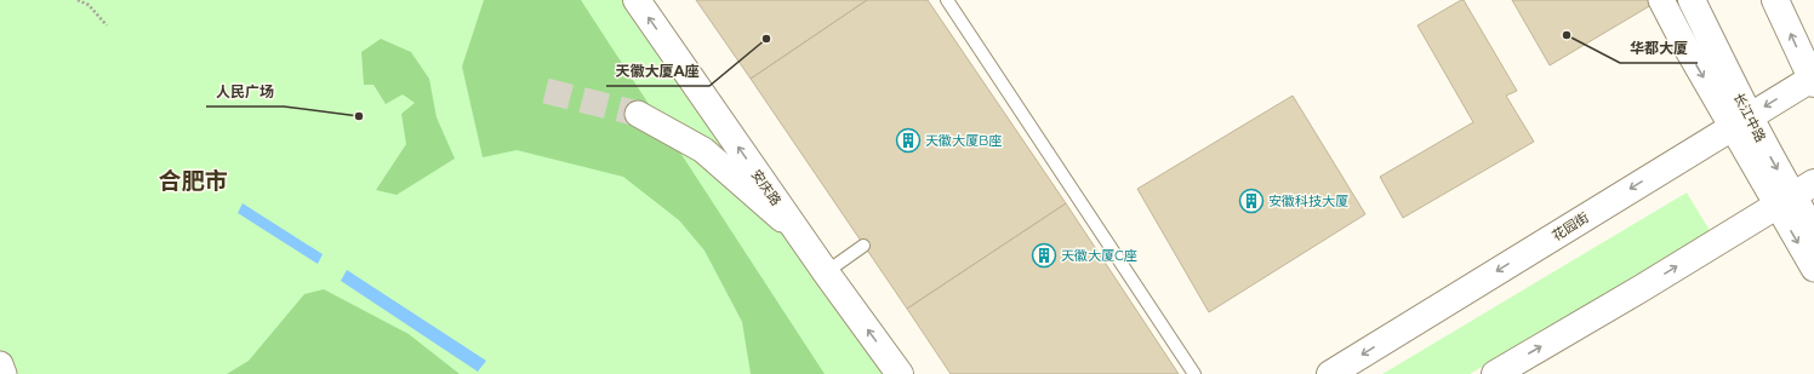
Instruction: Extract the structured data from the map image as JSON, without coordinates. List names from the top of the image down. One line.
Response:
{"streets":{"main road":["长江中路","安庆路","花园街"]},"crossings":[["长江中路","花园街"]],"one_way":["安庆路"],"districts":["合肥市"],"places":{"other":["华都大厦","天徽大厦A座","人民广场"],"building":["天徽大厦B座","安徽科技大厦","天徽大厦C座"]}}
